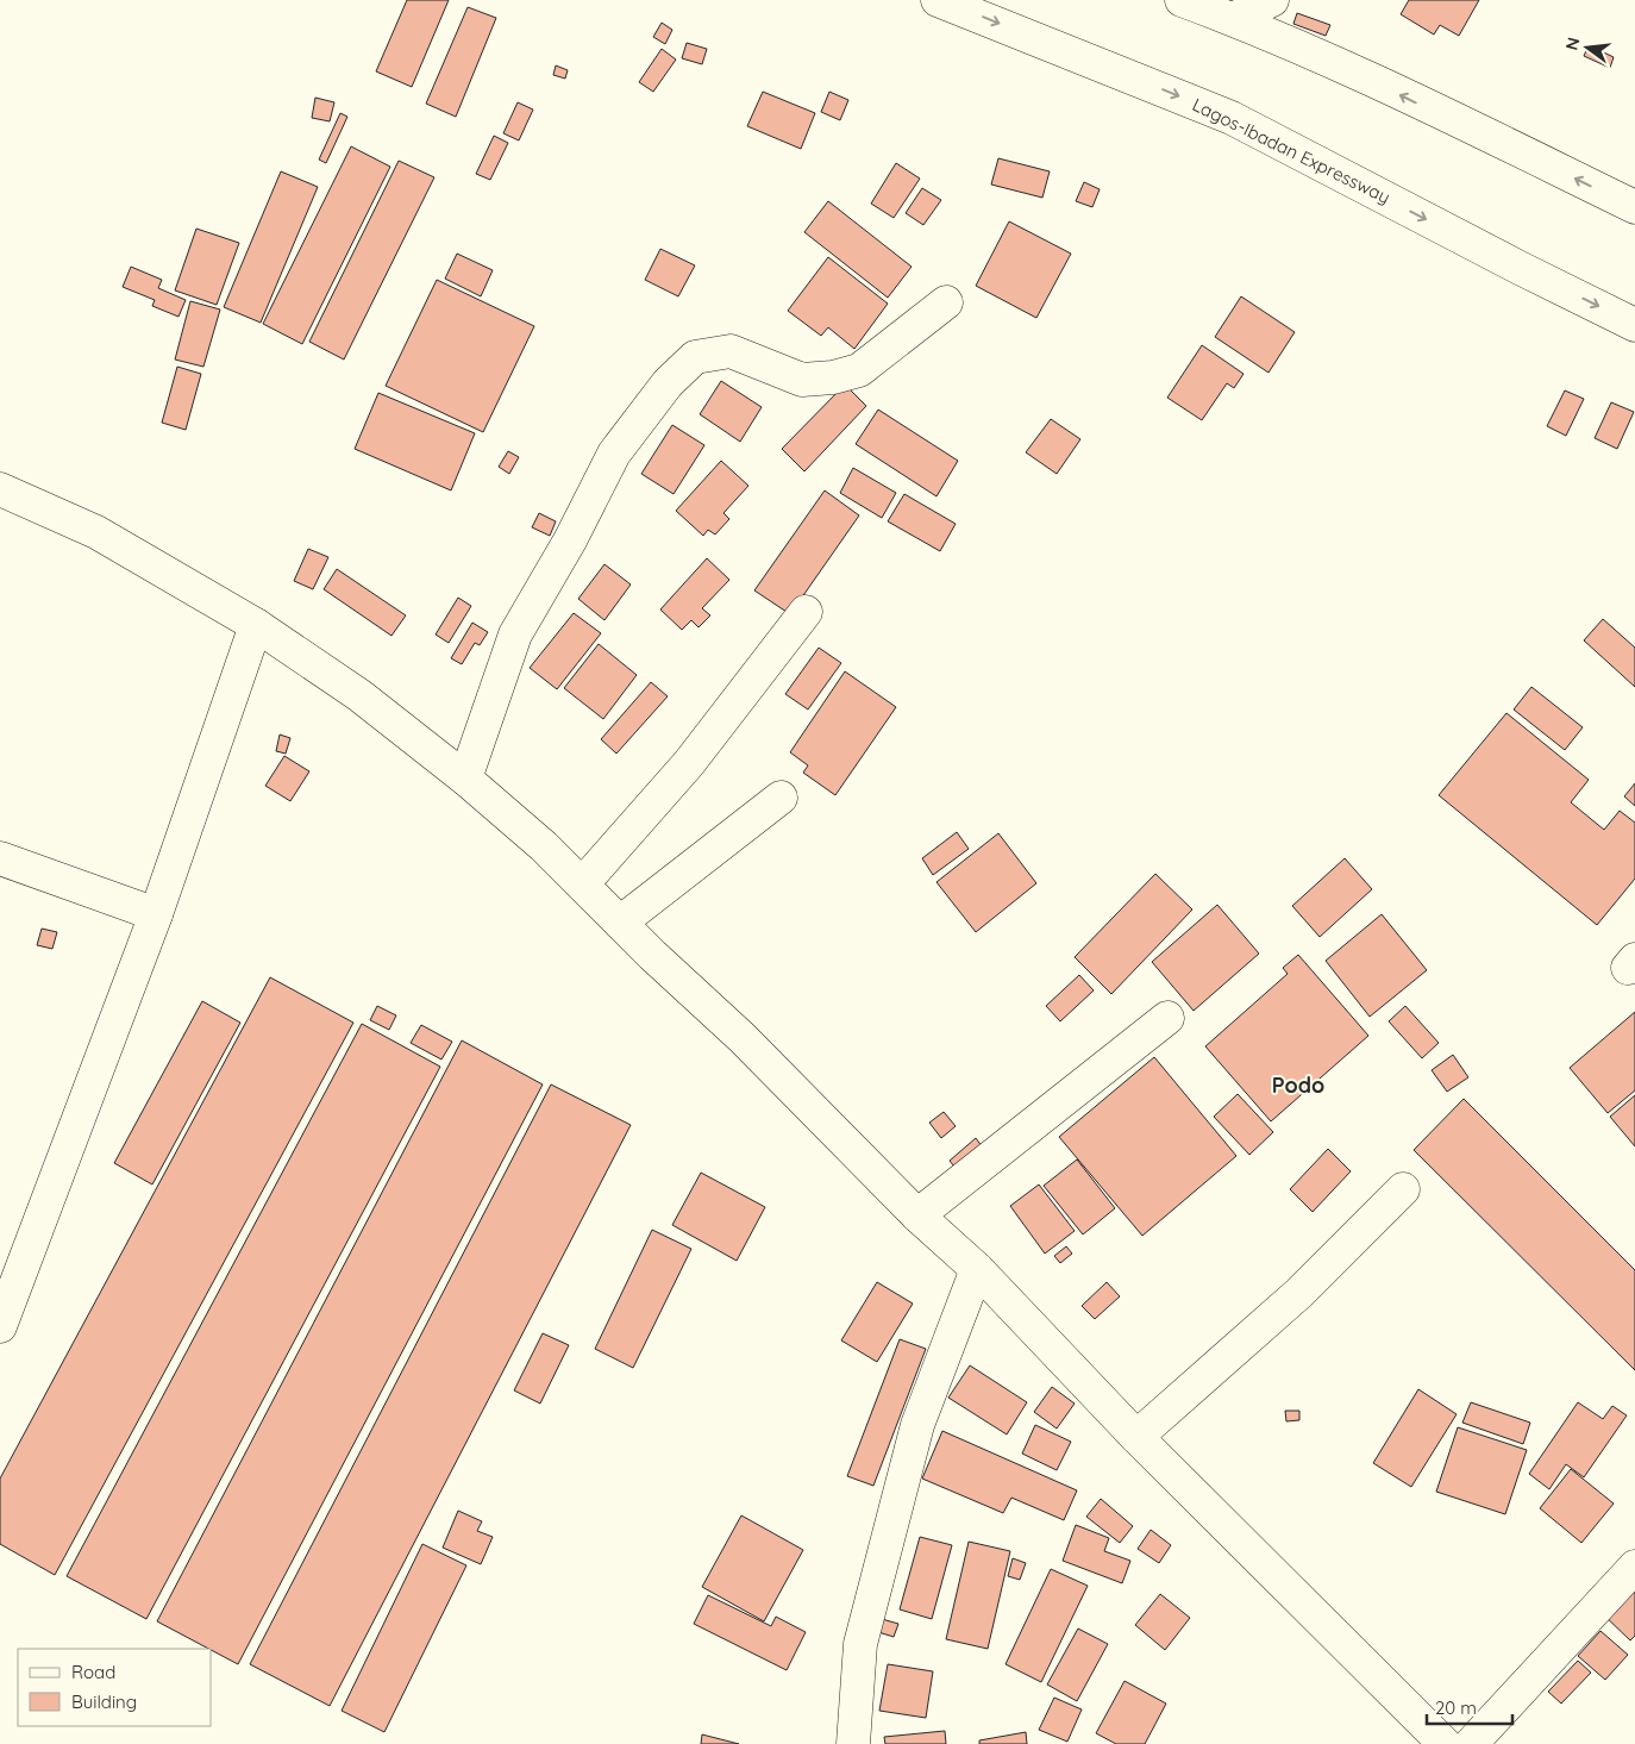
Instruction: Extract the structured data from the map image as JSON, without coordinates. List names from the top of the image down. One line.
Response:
{"streets":{"main road":["Lagos-Ibadan Expressway"]},"districts":["Podo"],"legend":["Road","Building"],"scale_bar":"20 m","north":"left"}
